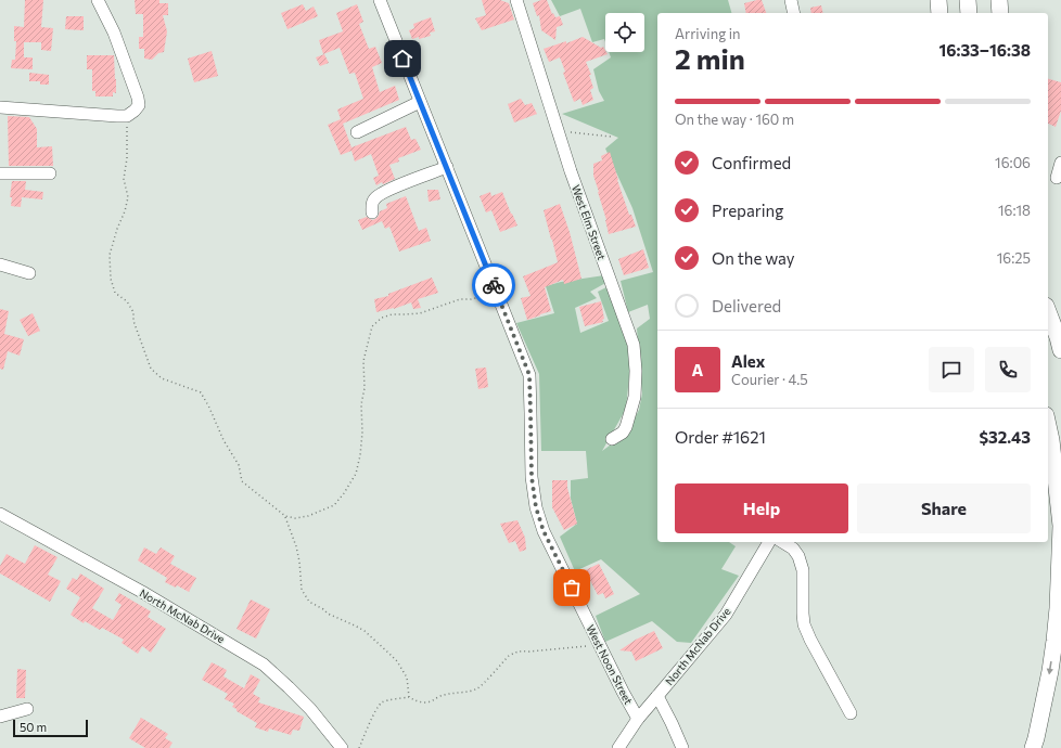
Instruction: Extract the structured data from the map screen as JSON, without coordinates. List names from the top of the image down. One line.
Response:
{"streets":{"street":["West Elm Street","North McNab Drive","West Noon Street"]},"crossings":[["North McNab Drive","West Noon Street"]],"scale_bar":"50 m","page":{"heading":["2 min","Arriving in","16:33–16:38"],"panel":["Alex","Courier · 4.5","Order #1621","$32.43"],"bar":"On the way · 160 m","list":[["Confirmed","16:06"],["Preparing","16:18"],["On the way","16:25"],"Delivered"],"round":"A","buttons":["Help","Share"],"scale":"50 m"}}
